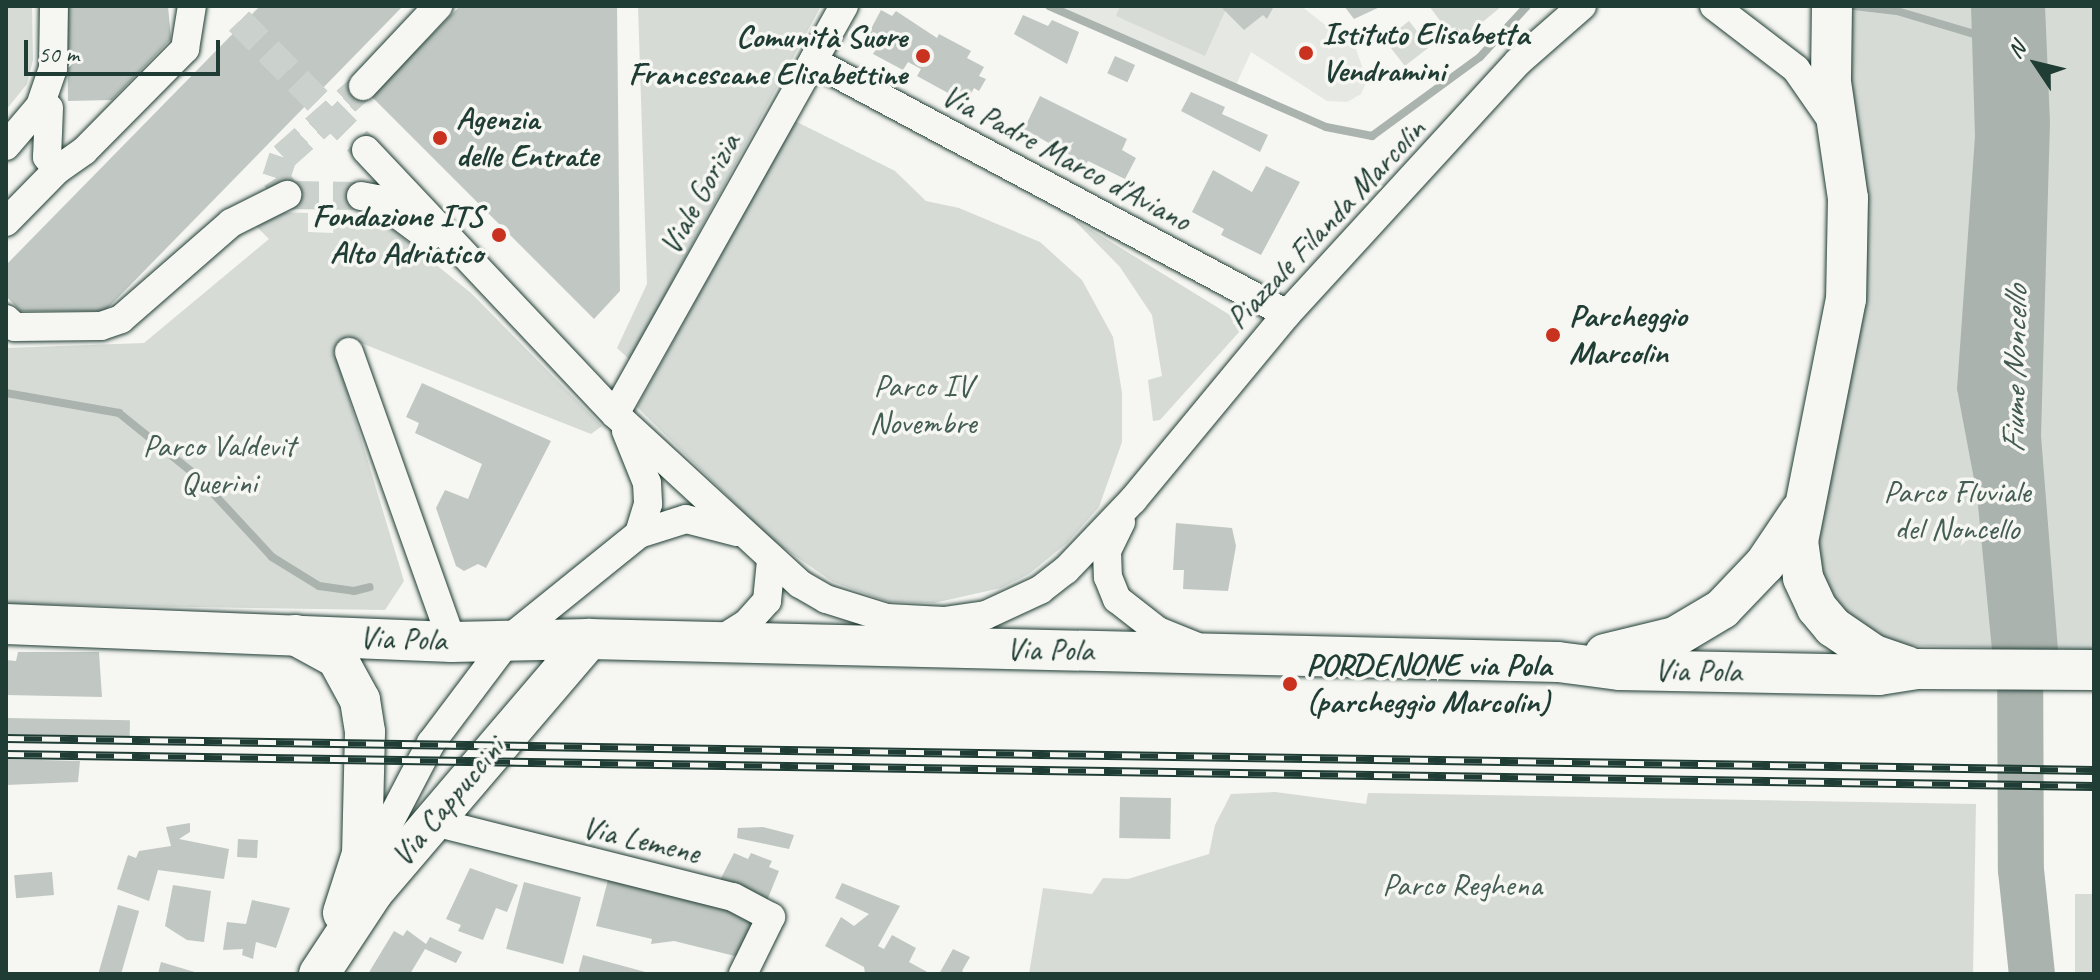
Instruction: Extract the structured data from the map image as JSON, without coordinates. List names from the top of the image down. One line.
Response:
{"streets":{"main road":["Via Pola","Via Cappuccini"],"street":["Via Padre Marco d'Aviano","Viale Gorizia","Piazzale Filanda Marcolin","Via Lemene"]},"crossings":[["Via Padre Marco d'Aviano","Viale Gorizia"],["Via Padre Marco d'Aviano","Piazzale Filanda Marcolin"],["Viale Gorizia","Piazzale Filanda Marcolin"],["Piazzale Filanda Marcolin","Via Pola"],["Via Pola","Via Cappuccini"],["Via Cappuccini","Via Lemene"]],"water":["Fiume Noncello"],"parks":["Parco IV Novembre","Parco Valdevit Querini","Parco Fluviale del Noncello","Parco Reghena"],"places":["Istituto Elisabetta Vendramini","Comunità Suore Francescane Elisabettine","Agenzia delle Entrate","Fondazione ITS Alto Adriatico","Parcheggio Marcolin","PORDENONE via Pola (parcheggio Marcolin)"],"scale_bar":"50 m","north":"top left"}
